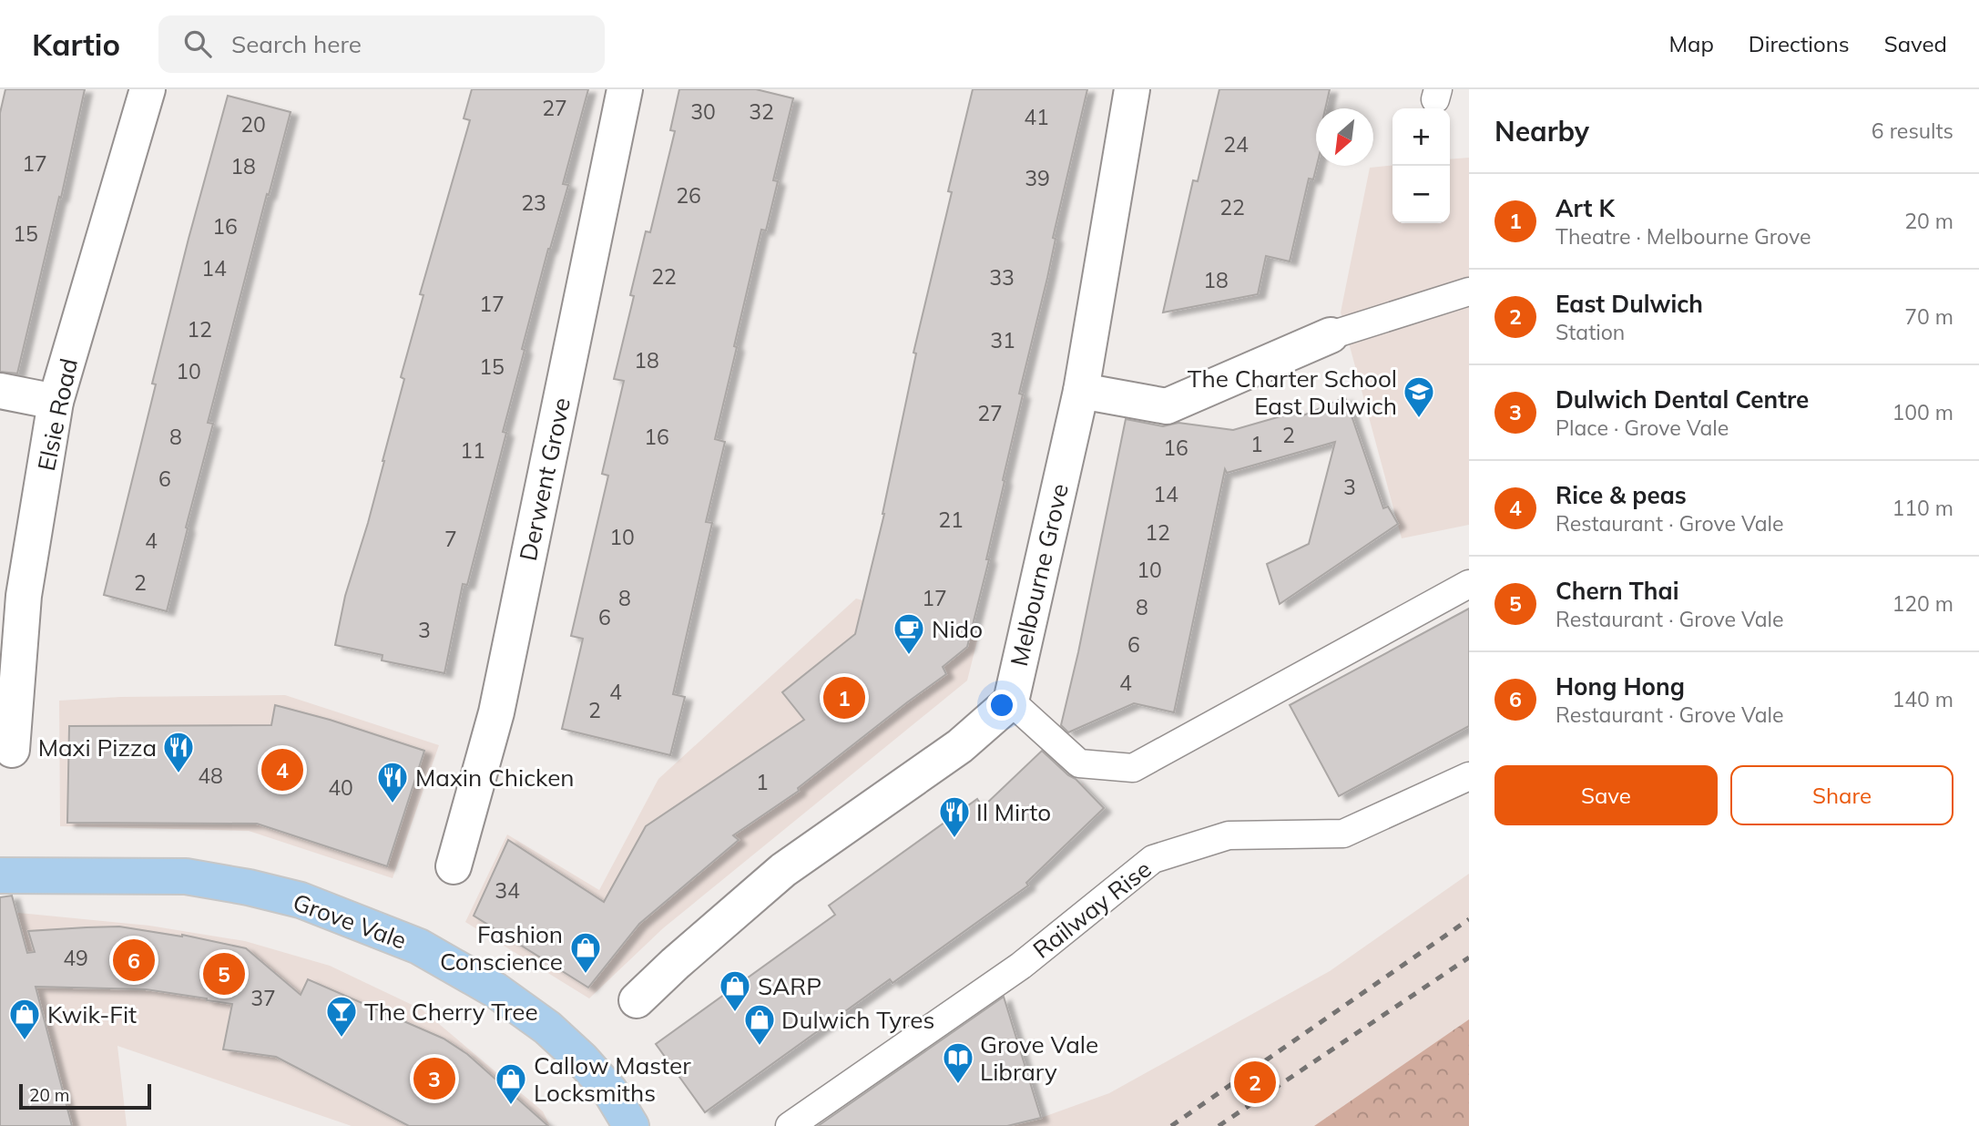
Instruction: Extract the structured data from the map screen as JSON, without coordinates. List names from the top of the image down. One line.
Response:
{"streets":{"main road":["Grove Vale"],"street":["Elsie Road","Derwent Grove","Melbourne Grove"],"lane":["Railway Rise"]},"places":{"school or university":["The Charter School East Dulwich"],"cafe":["Nido"],"restaurant":["Maxi Pizza","Maxin Chicken","Il Mirto"],"shop":["Fashion Conscience","SARP","Kwik-Fit","Dulwich Tyres","Callow Master Locksmiths"],"bar":["The Cherry Tree"],"library":["Grove Vale Library"]},"house_numbers":["27","30","32","41","20","24","17","18","39","26","23","22","16","15","14","22","33","18","17","12","31","18","15","10","27","2","8","16","1","16","11","6","3","14","21","12","10","7","4","10","2","8","17","8","6","3","6","4","4","2","48","1","40","34","49","37"],"scale_bar":"20 m","north":"bottom left","page":{"header":"Kartio","search":"Search here","nav":["Map","Directions","Saved"],"heading":["Nearby","6 results"],"map_buttons":["+","−"],"list":[{"mark":"1","name":"Art K","note":"Theatre · Melbourne Grove","value":"20 m"},{"mark":"2","name":"East Dulwich","note":"Station","value":"70 m"},{"mark":"3","name":"Dulwich Dental Centre","note":"Place · Grove Vale","value":"100 m"},{"mark":"4","name":"Rice & peas","note":"Restaurant · Grove Vale","value":"110 m"},{"mark":"5","name":"Chern Thai","note":"Restaurant · Grove Vale","value":"120 m"},{"mark":"6","name":"Hong Hong","note":"Restaurant · Grove Vale","value":"140 m"}],"pins":["1","4","6","5","3","2"],"buttons":["Save","Share"],"scale":"20 m"}}
